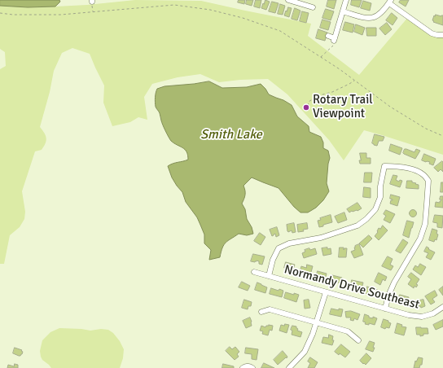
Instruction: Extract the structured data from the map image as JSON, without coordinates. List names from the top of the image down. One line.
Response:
{"streets":{"street":["Normandy Drive Southeast"]},"water":["Smith Lake"],"places":["Rotary Trail Viewpoint"]}
